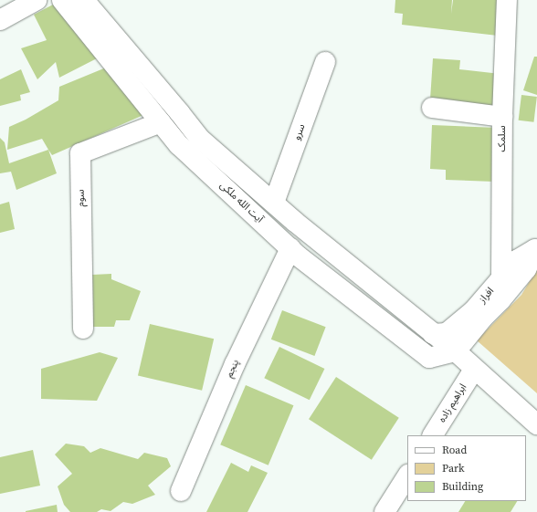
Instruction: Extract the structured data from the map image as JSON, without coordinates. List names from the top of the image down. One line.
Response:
{"streets":{"street":["سرو","سلمک","سوم","آیت الله ملکی","افراز","پنجم","ابراهیم زاده"]},"crossings":[["سرو","آیت الله ملکی"],["سلمک","افراز"],["سوم","آیت الله ملکی"],["آیت الله ملکی","افراز"],["آیت الله ملکی","پنجم"],["آیت الله ملکی","ابراهیم زاده"]],"legend":["Road","Park","Building"]}
